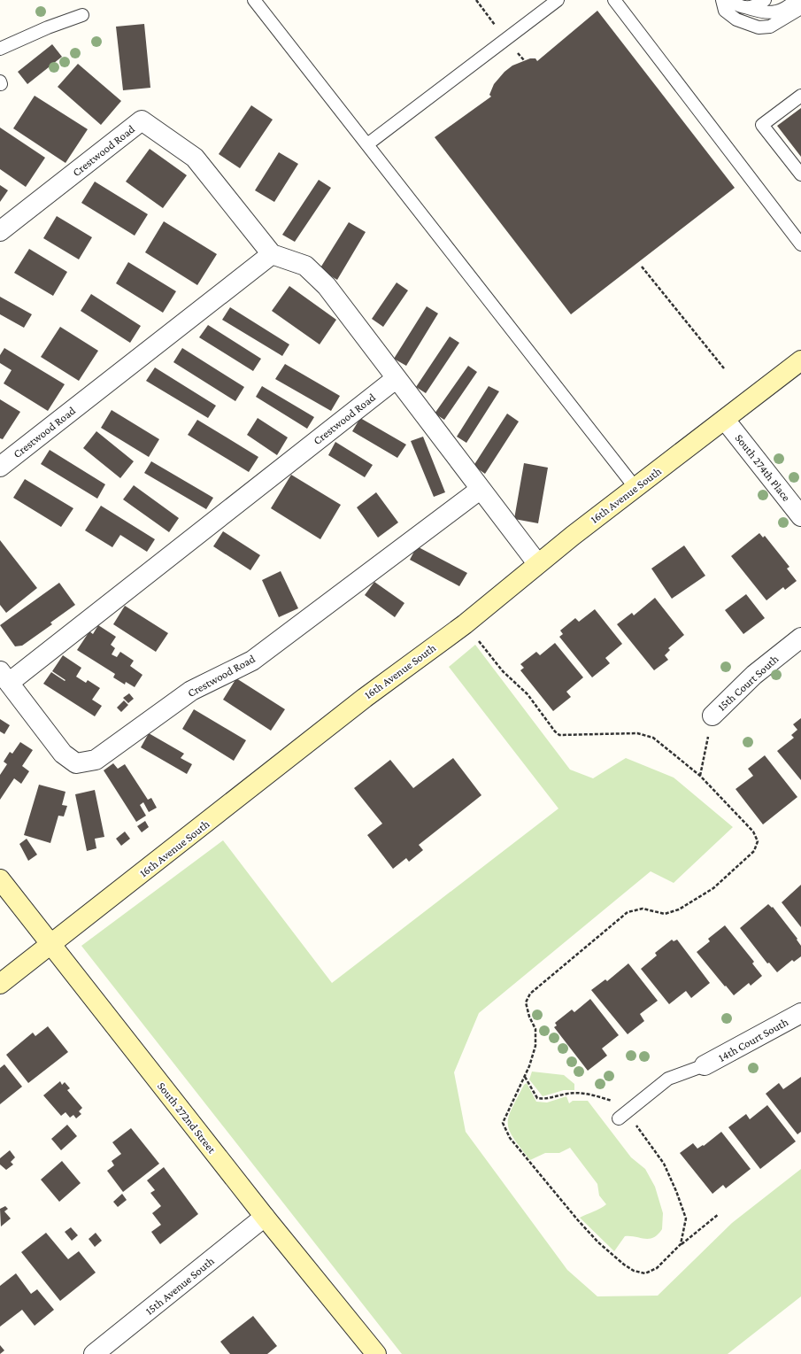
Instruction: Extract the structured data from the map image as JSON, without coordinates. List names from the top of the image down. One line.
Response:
{"streets":{"main road":["16th Avenue South","South 272nd Street"],"street":["Crestwood Road","South 274th Place","15th Court South","14th Court South","15th Avenue South"]},"crossings":[["South 274th Place","16th Avenue South"],["16th Avenue South","South 272nd Street"],["South 272nd Street","15th Avenue South"]]}
